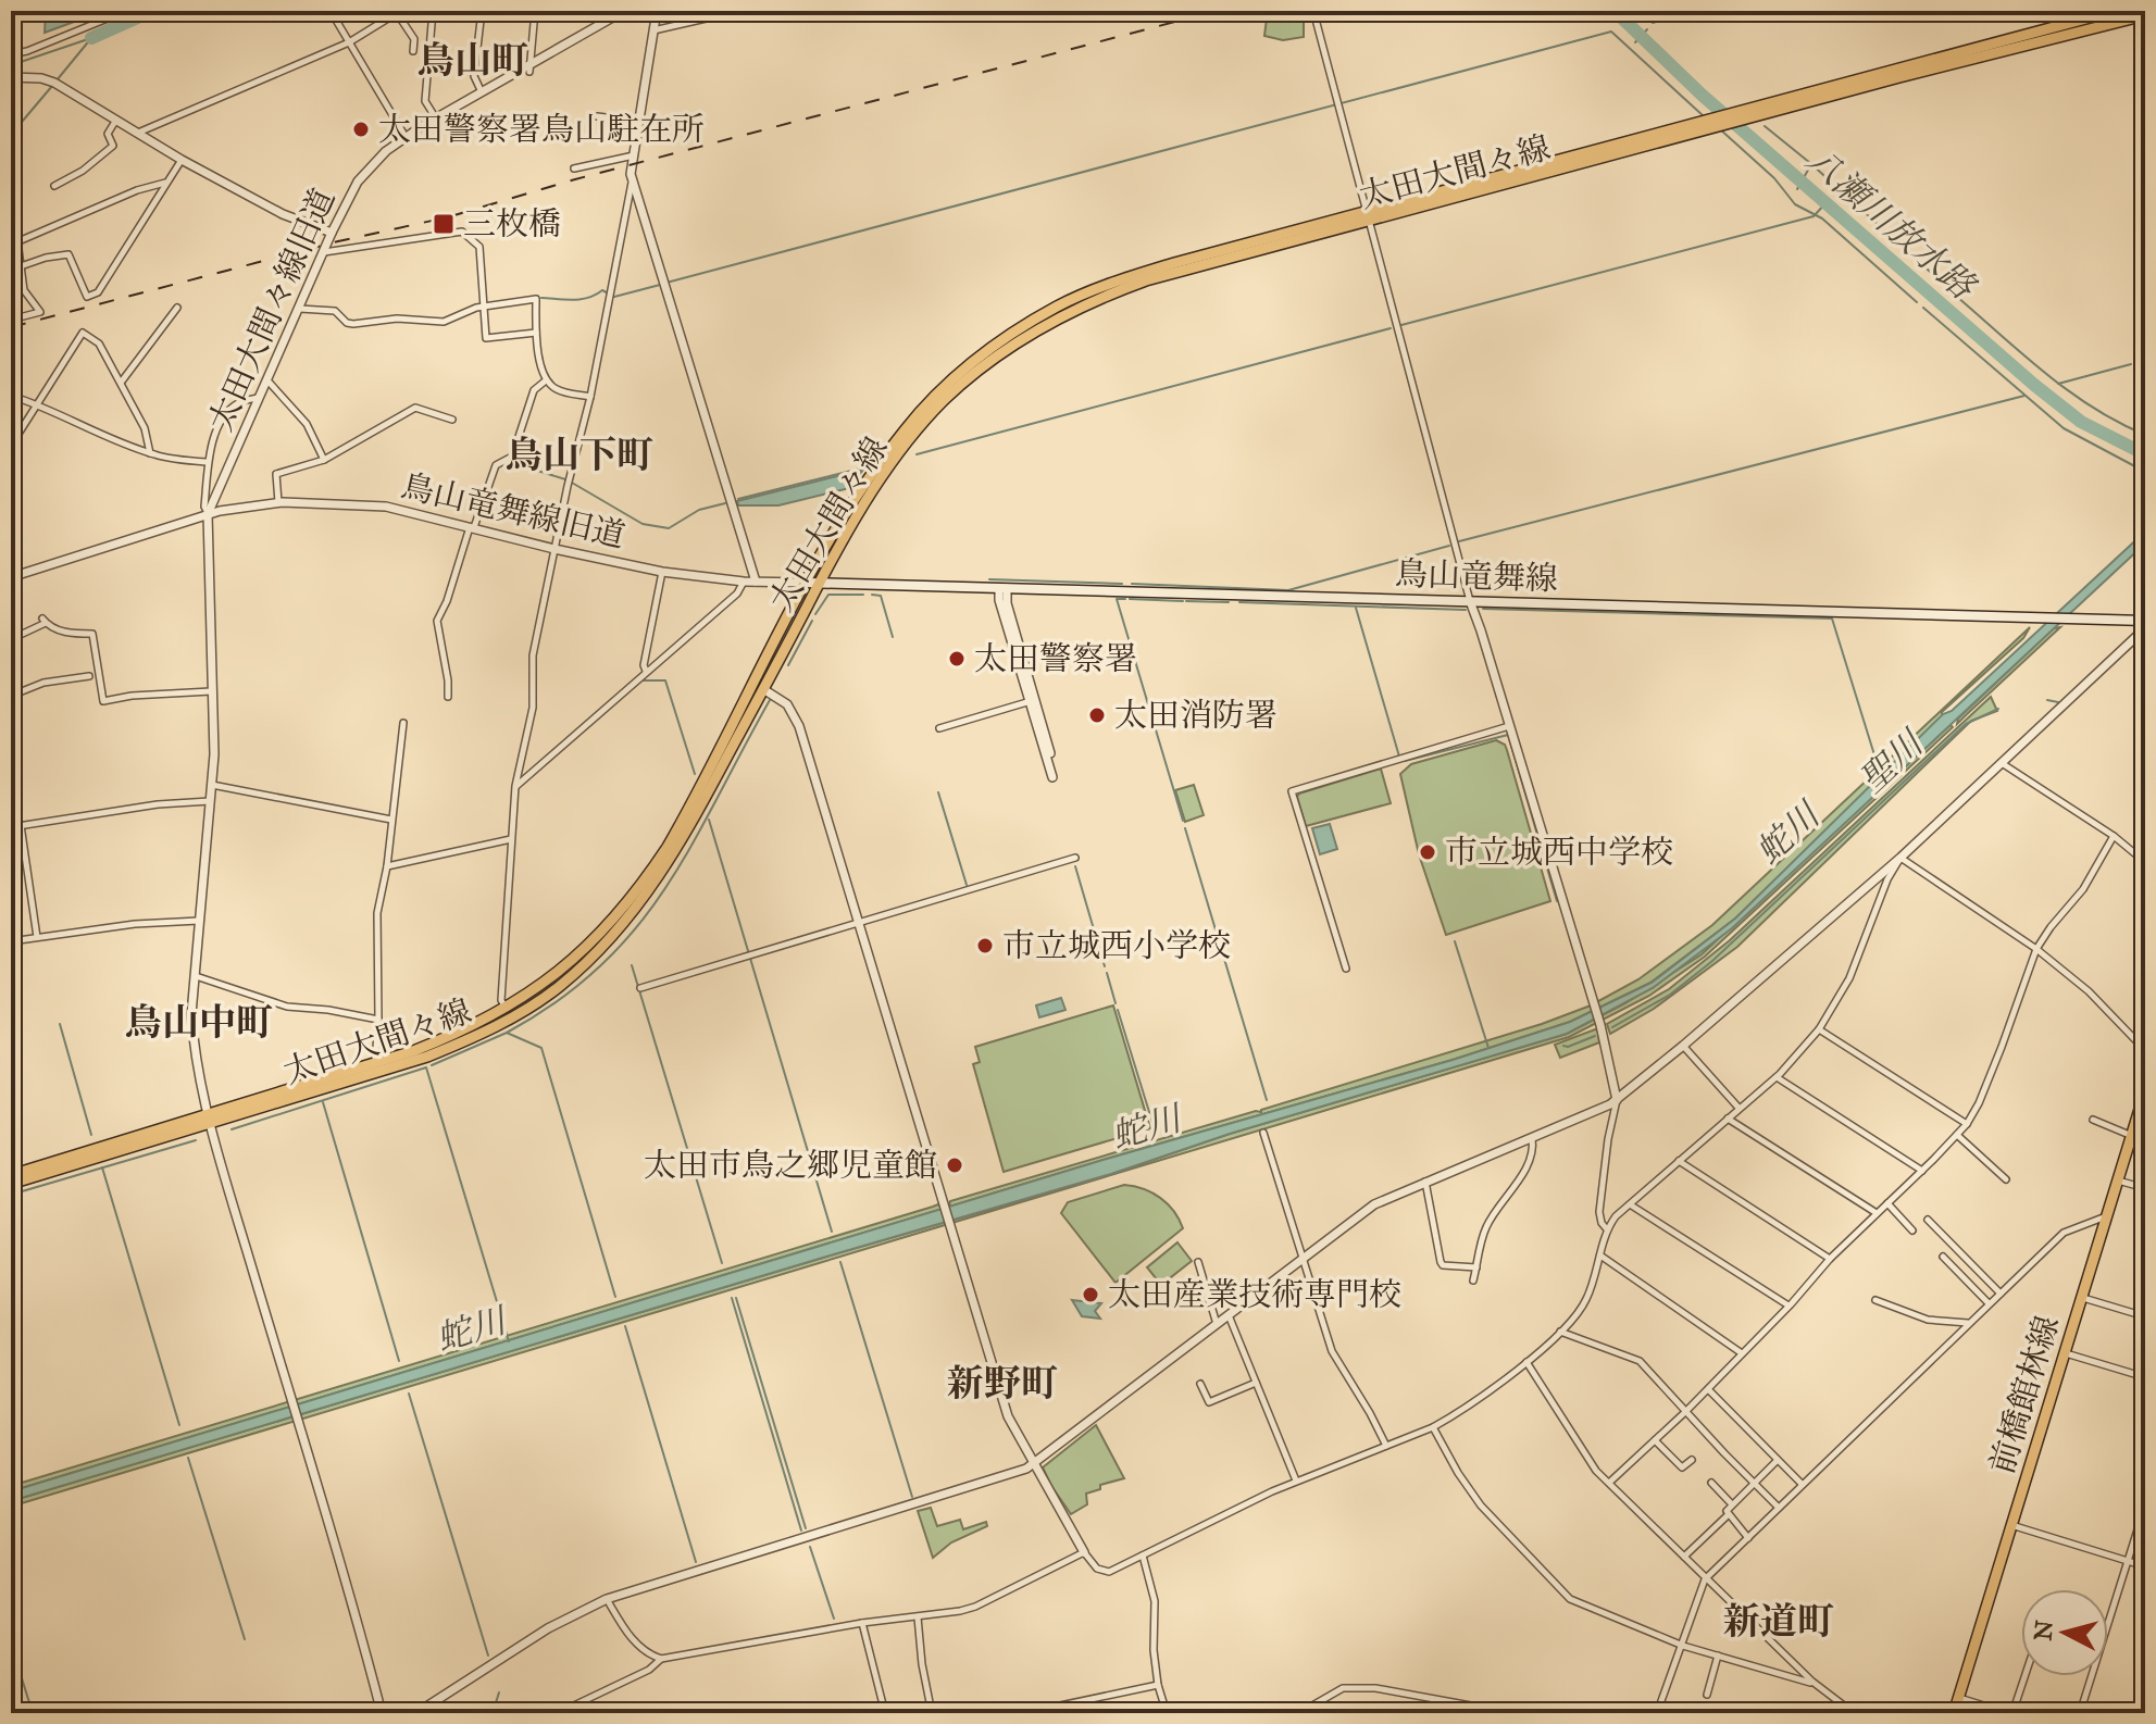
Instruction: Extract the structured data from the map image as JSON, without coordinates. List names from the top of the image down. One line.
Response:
{"streets":{"main road":["太田大間々線","鳥山竜舞線","前橋館林線"],"street":["太田大間々線旧道","鳥山竜舞線旧道"]},"crossings":[["太田大間々線","鳥山竜舞線旧道"],["太田大間々線","鳥山竜舞線"],["太田大間々線旧道","鳥山竜舞線旧道"],["鳥山竜舞線旧道","鳥山竜舞線"]],"districts":["鳥山町","鳥山下町","鳥山中町","新野町","新道町"],"water":["八瀬川放水路","聖川","蛇川"],"places":{"other":["太田警察署鳥山駐在所","太田警察署","太田消防署","市立城西中学校","市立城西小学校","太田市鳥之郷児童館","太田産業技術専門校"],"transit":["三枚橋"]},"north":"left"}
